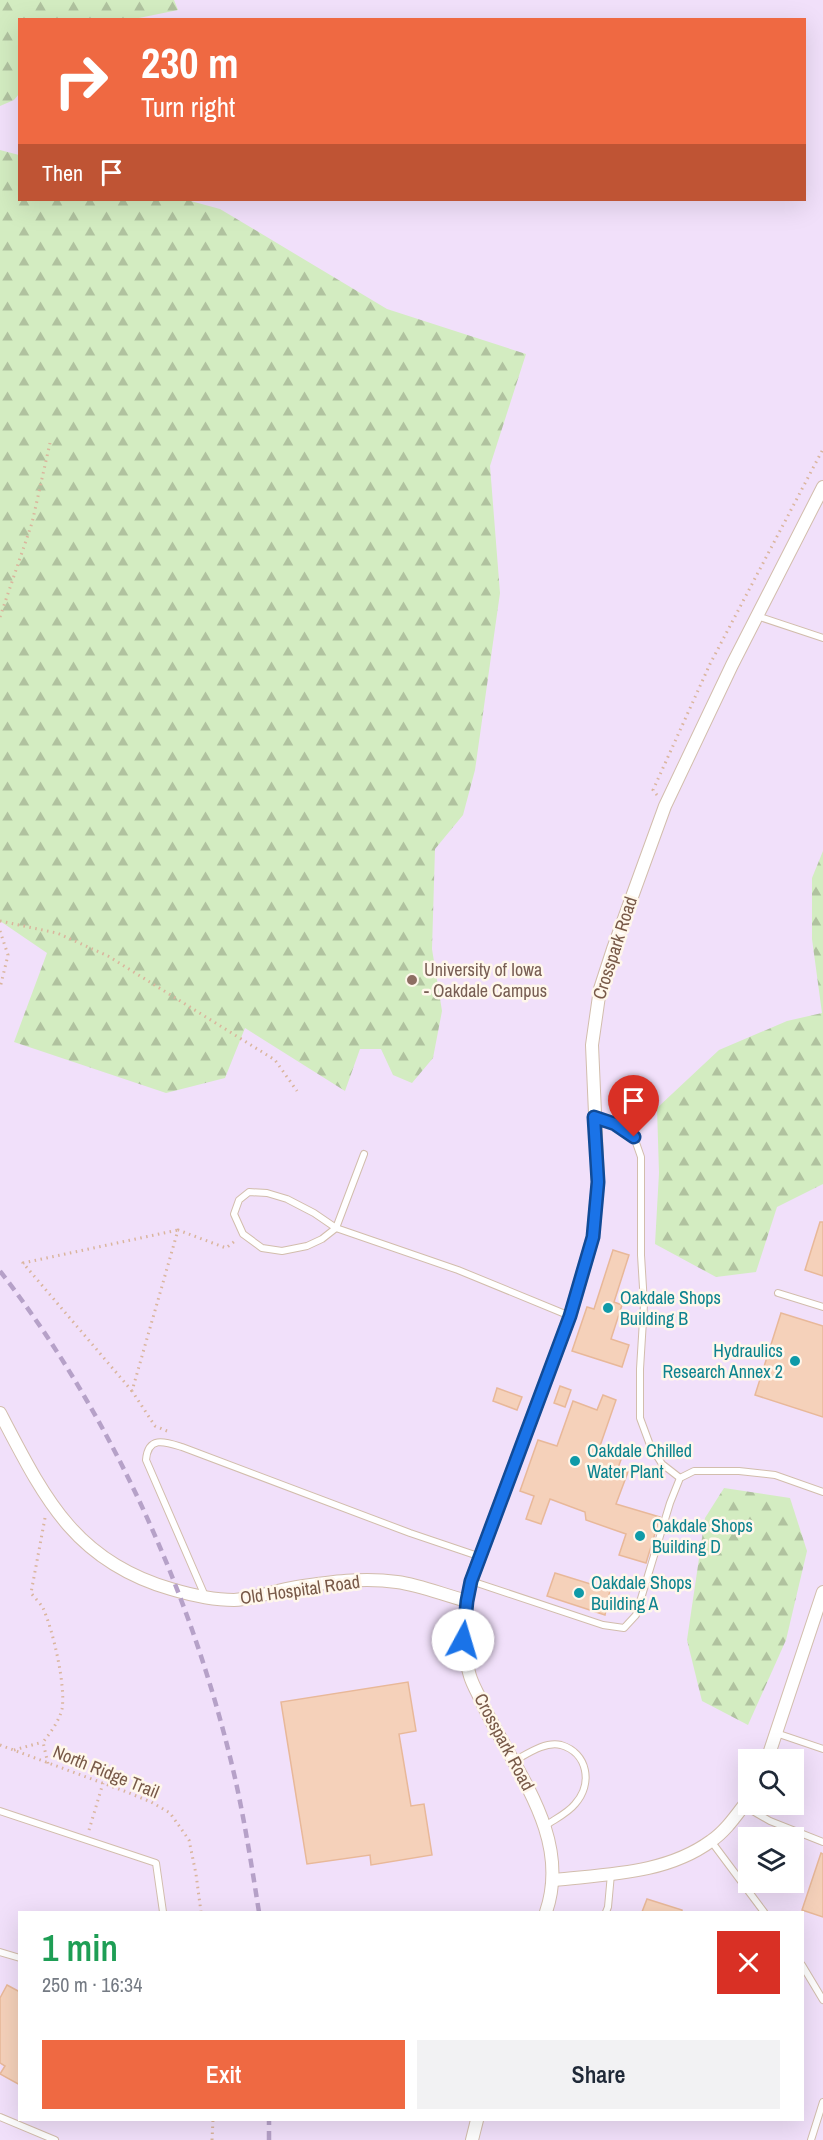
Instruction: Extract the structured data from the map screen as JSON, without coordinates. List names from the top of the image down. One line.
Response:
{"streets":{"street":["Crosspark Road","Old Hospital Road"],"path":["North Ridge Trail"]},"crossings":[["Crosspark Road","Old Hospital Road"]],"places":["University of Iowa - Oakdale Campus","Oakdale Shops Building B","Hydraulics Research Annex 2","Oakdale Chilled Water Plant","Oakdale Shops Building D","Oakdale Shops Building A"],"page":{"turn":["230 m","Turn right"],"then":"Then","heading":["1 min","250 m · 16:34"],"buttons":["Exit","Share"]}}
